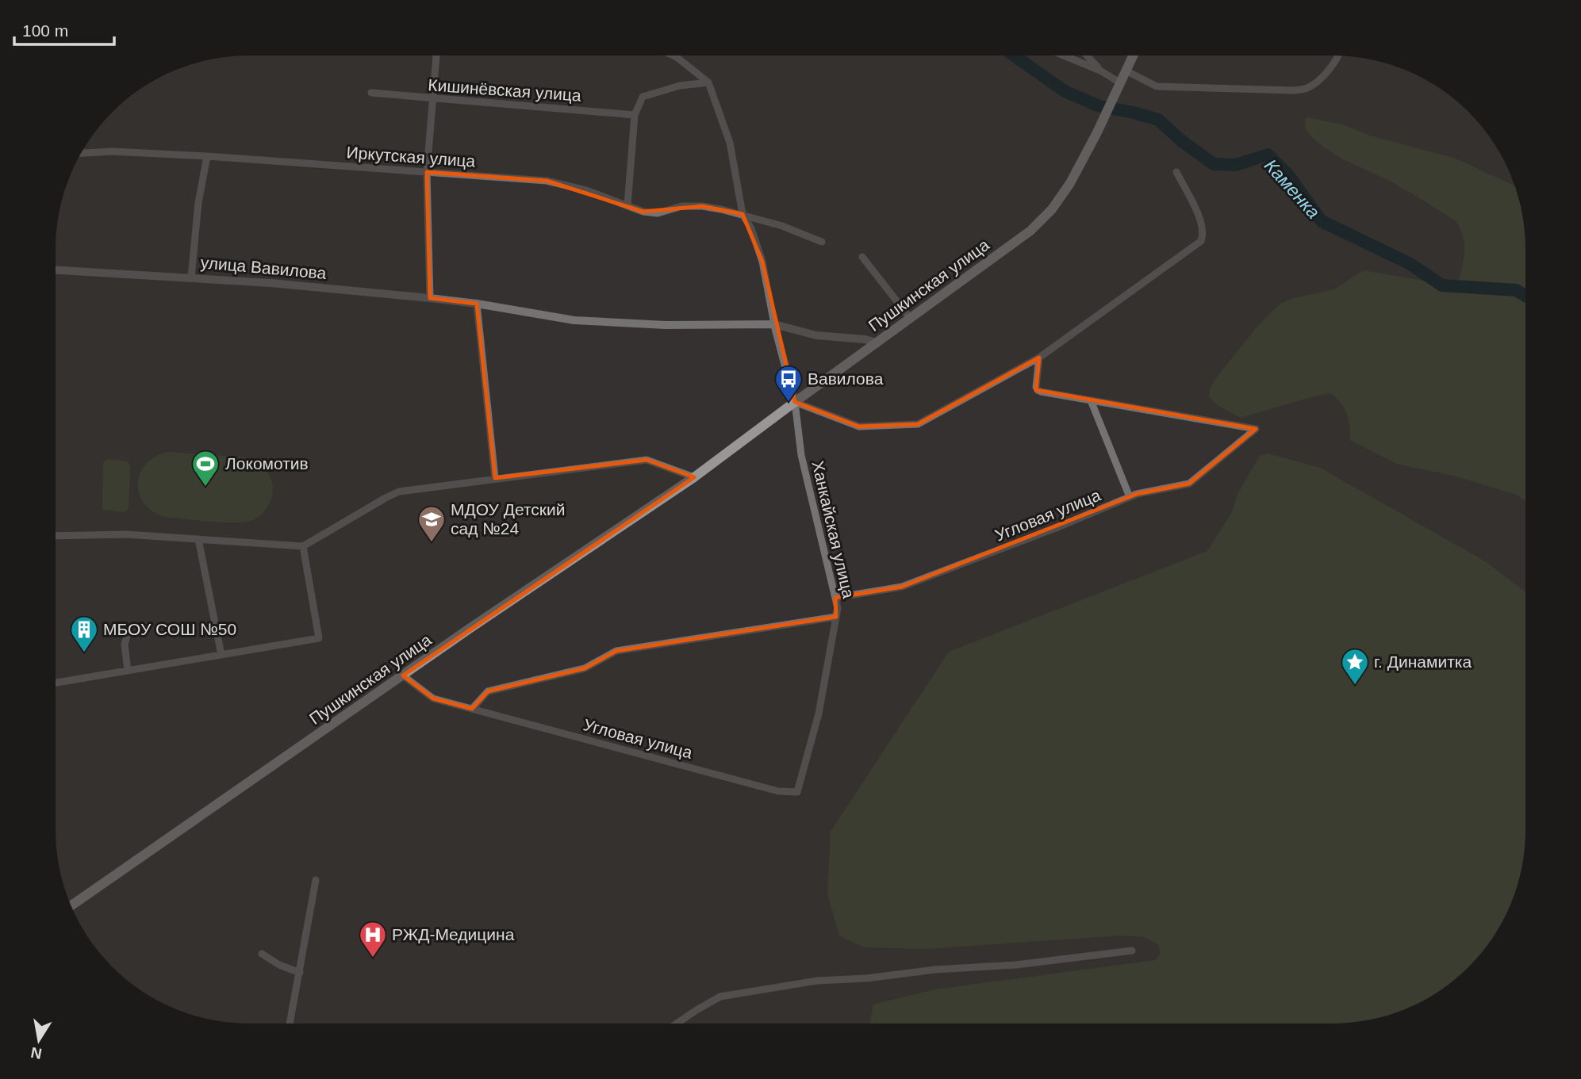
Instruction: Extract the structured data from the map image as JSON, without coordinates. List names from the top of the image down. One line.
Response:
{"streets":{"main road":["Пушкинская улица"],"street":["Кишинёвская улица","Иркутская улица","улица Вавилова","Угловая улица","Ханкайская улица"]},"crossings":[["улица Вавилова","Пушкинская улица"],["Пушкинская улица","Угловая улица"],["Пушкинская улица","Ханкайская улица"],["Угловая улица","Ханкайская улица"]],"water":["Каменка"],"places":{"bus stop":["Вавилова"],"sports":["Локомотив"],"school or university":["МДОУ Детский сад №24"],"building":["МБОУ СОШ №50"],"place":["г. Динамитка"],"hospital":["РЖД-Медицина"]},"scale_bar":"100 m","north":"bottom"}
